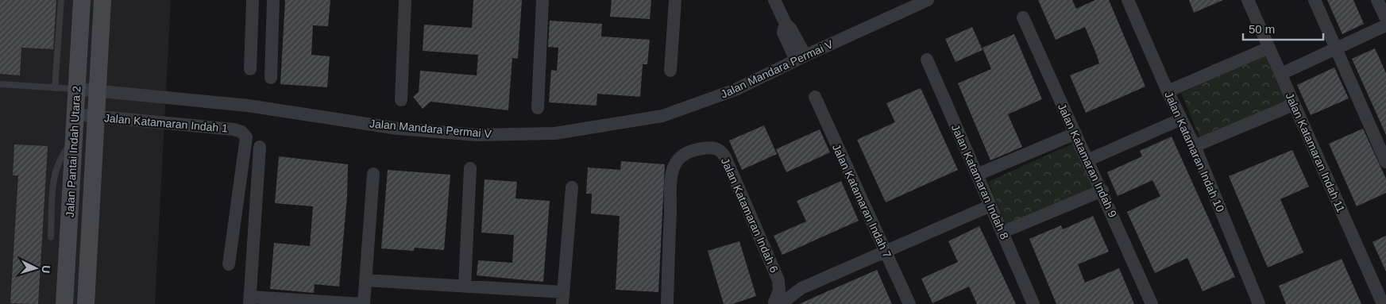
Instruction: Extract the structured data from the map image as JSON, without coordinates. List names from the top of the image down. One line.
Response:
{"streets":{"street":["Jalan Mandara Permai V","Jalan Katamaran Indah 1","Jalan Pantai Indah Utara 2","Jalan Katamaran Indah 10","Jalan Katamaran Indah 11","Jalan Katamaran Indah 9","Jalan Katamaran Indah 8","Jalan Katamaran Indah 7","Jalan Katamaran Indah 6"]},"crossings":[["Jalan Mandara Permai V","Jalan Pantai Indah Utara 2"],["Jalan Katamaran Indah 1","Jalan Pantai Indah Utara 2"]],"scale_bar":"50 m","north":"right"}
